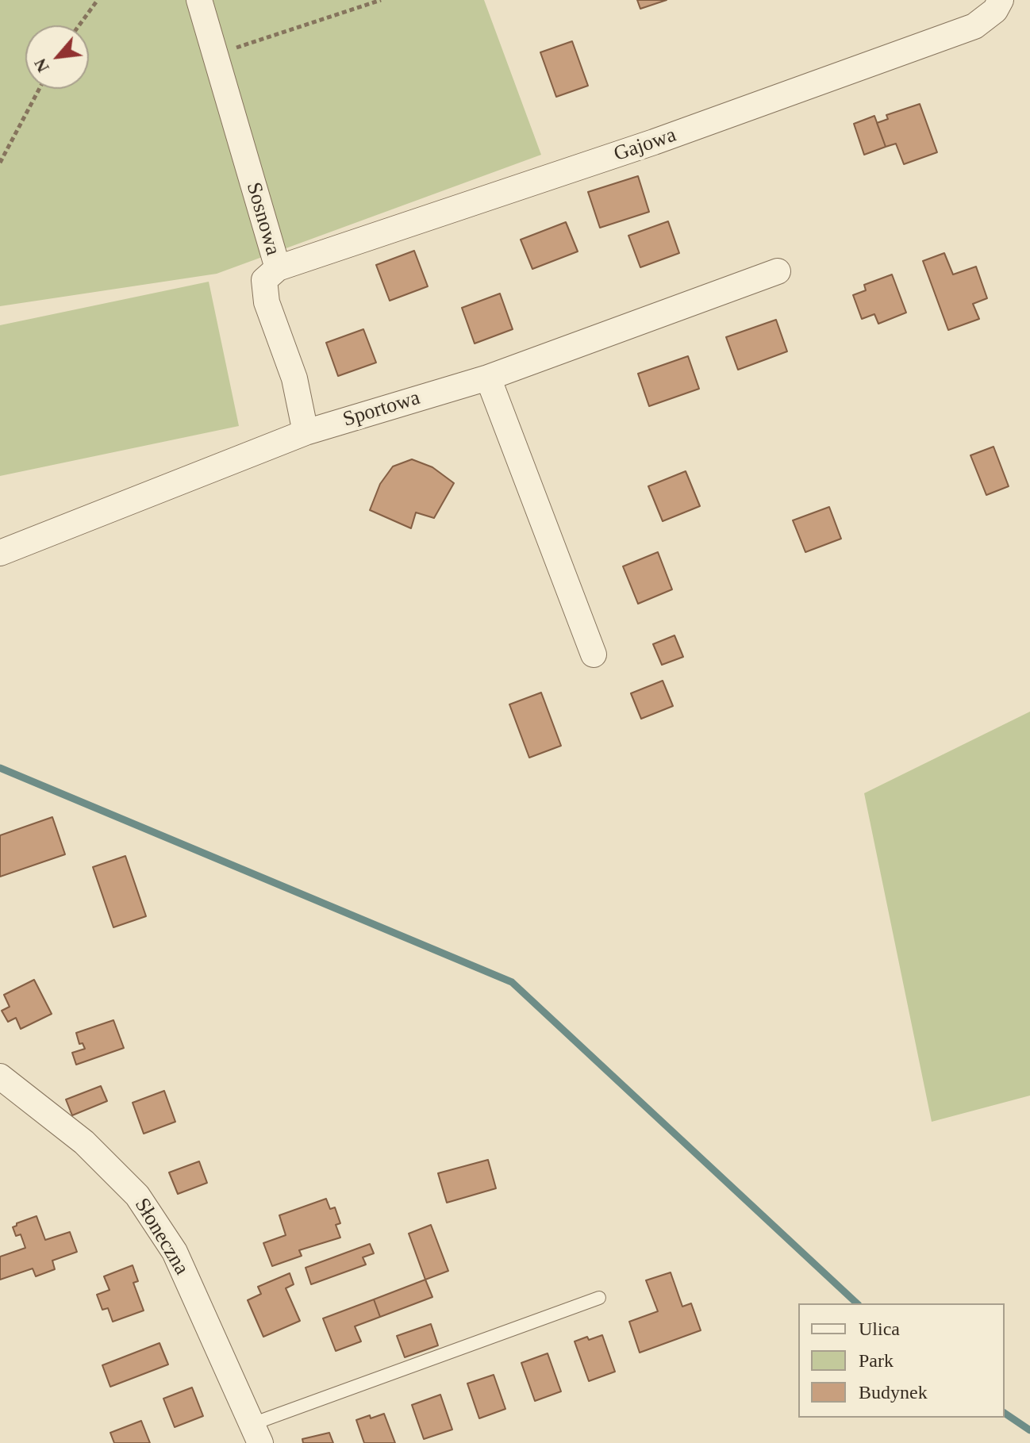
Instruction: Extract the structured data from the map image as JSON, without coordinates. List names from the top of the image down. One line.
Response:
{"streets":{"street":["Gajowa","Sosnowa","Sportowa","Słoneczna"]},"crossings":[["Gajowa","Sosnowa"],["Sosnowa","Sportowa"]],"legend":["Ulica","Park","Budynek"],"north":"bottom left"}
